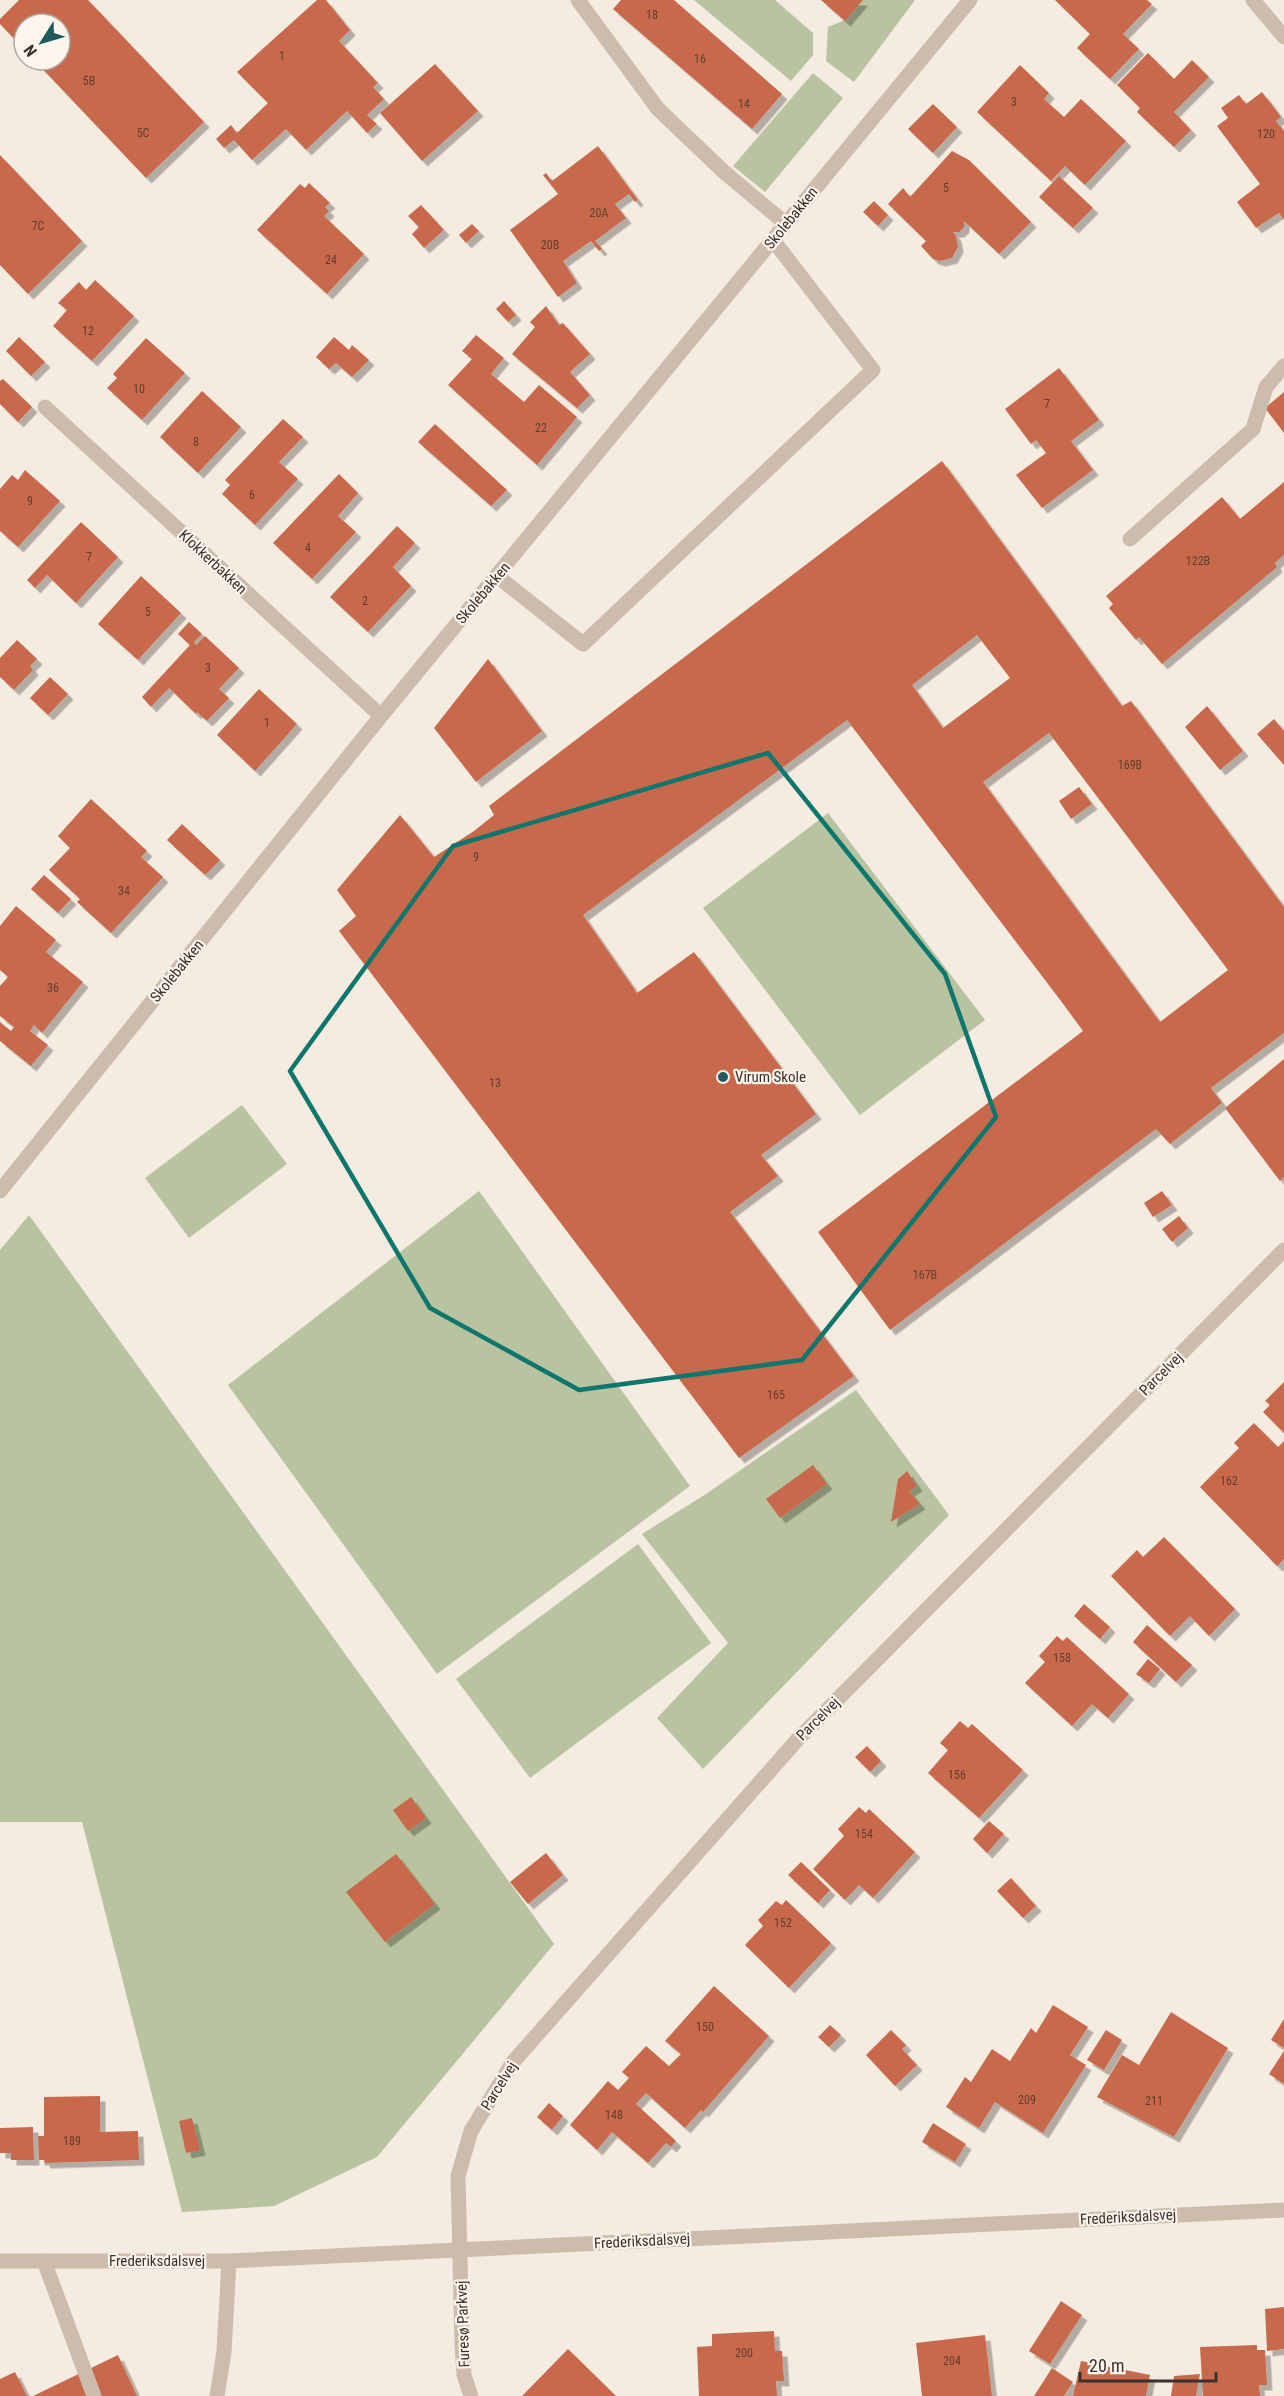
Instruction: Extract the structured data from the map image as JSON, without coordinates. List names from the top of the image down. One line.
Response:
{"streets":{"street":["Skolebakken","Klokkerbakken","Parcelvej","Frederiksdalsvej","Furesø Parkvej"]},"crossings":[["Skolebakken","Klokkerbakken"],["Parcelvej","Frederiksdalsvej"],["Parcelvej","Furesø Parkvej"],["Frederiksdalsvej","Furesø Parkvej"]],"places":["Virum Skole"],"house_numbers":["18","1","16","5B","3","14","5C","120","5","20A","7C","20B","24","12","10","7","22","8","6","9","4","7","122B","2","5","3","1","169B","9","34","36","13","167B","165","162","158","156","154","152","150","209","211","148","189","200","204"],"scale_bar":"20 m","north":"bottom left"}
